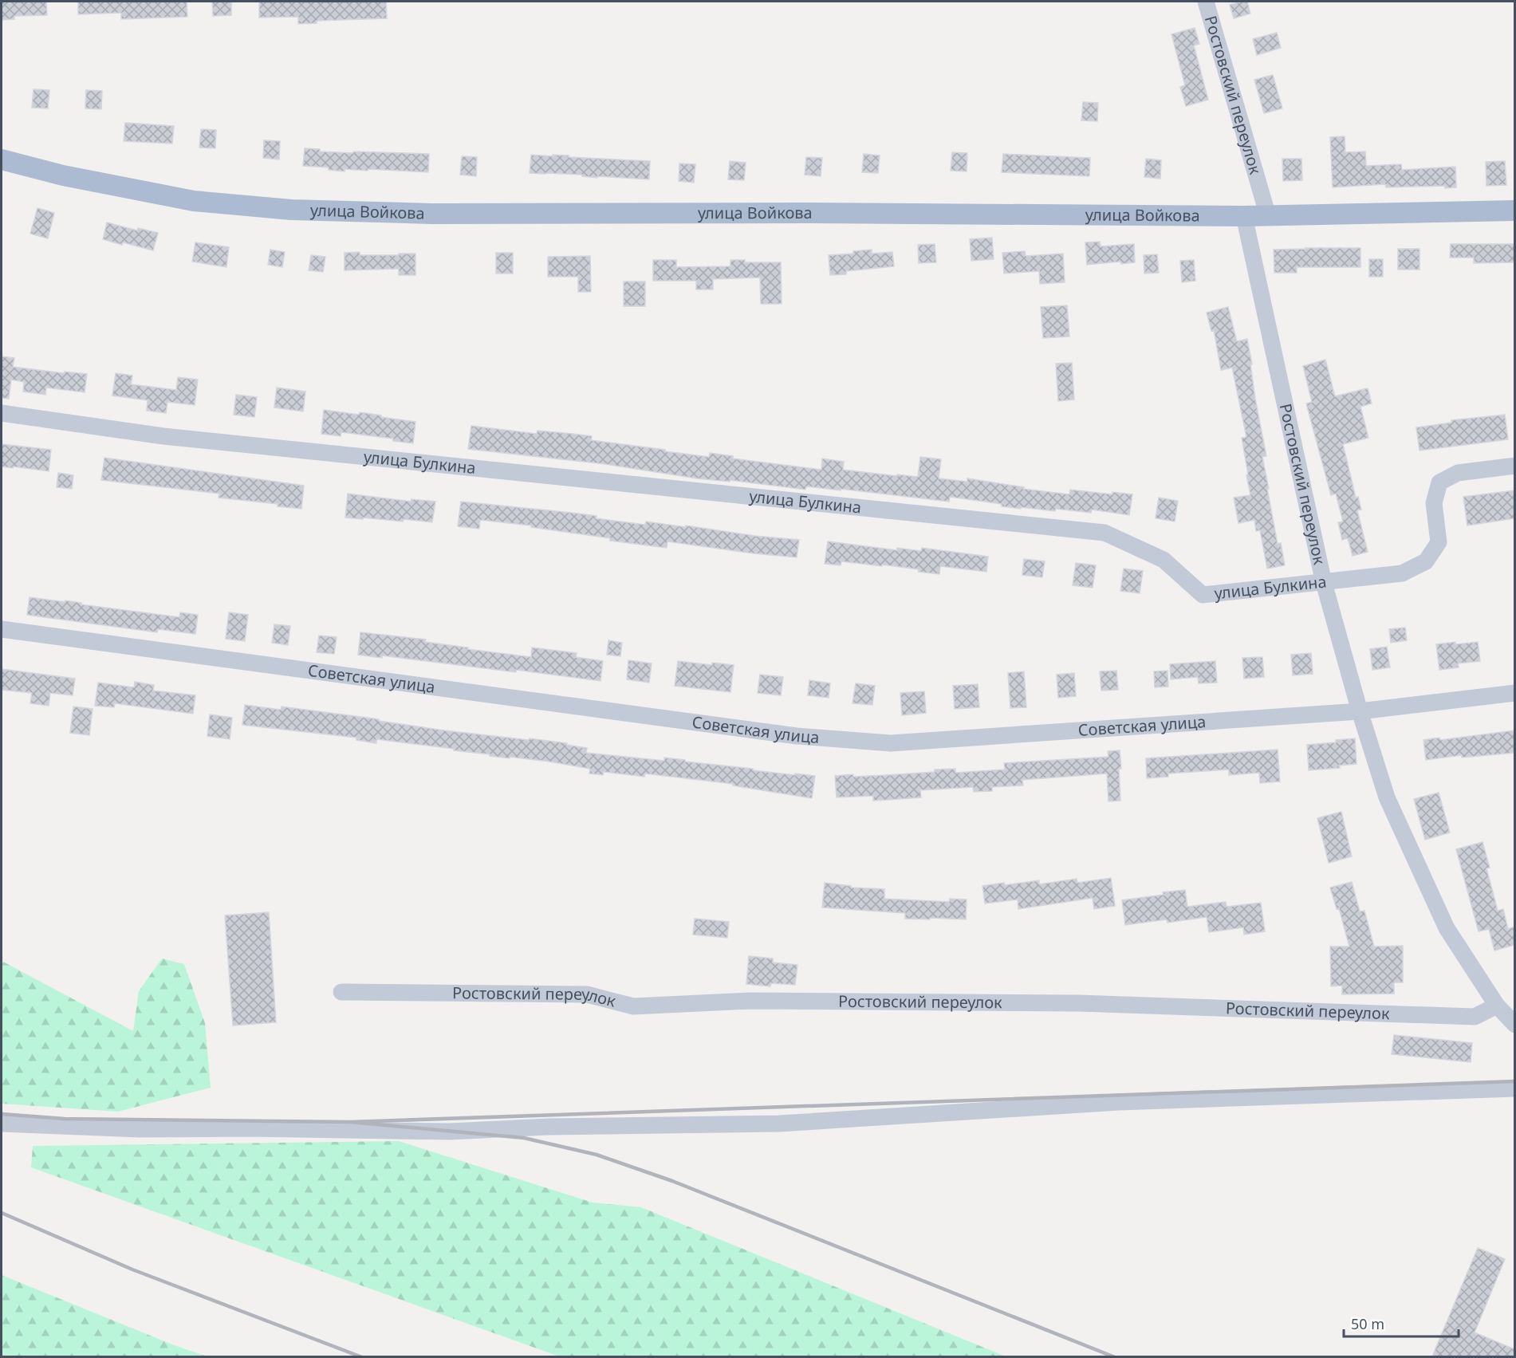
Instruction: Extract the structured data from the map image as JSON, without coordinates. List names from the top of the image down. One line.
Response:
{"streets":{"main road":["улица Войкова"],"street":["Ростовский переулок","улица Булкина","Советская улица"]},"crossings":[["Ростовский переулок","улица Войкова"],["Ростовский переулок","улица Булкина"],["Ростовский переулок","Советская улица"]],"scale_bar":"50 m"}
